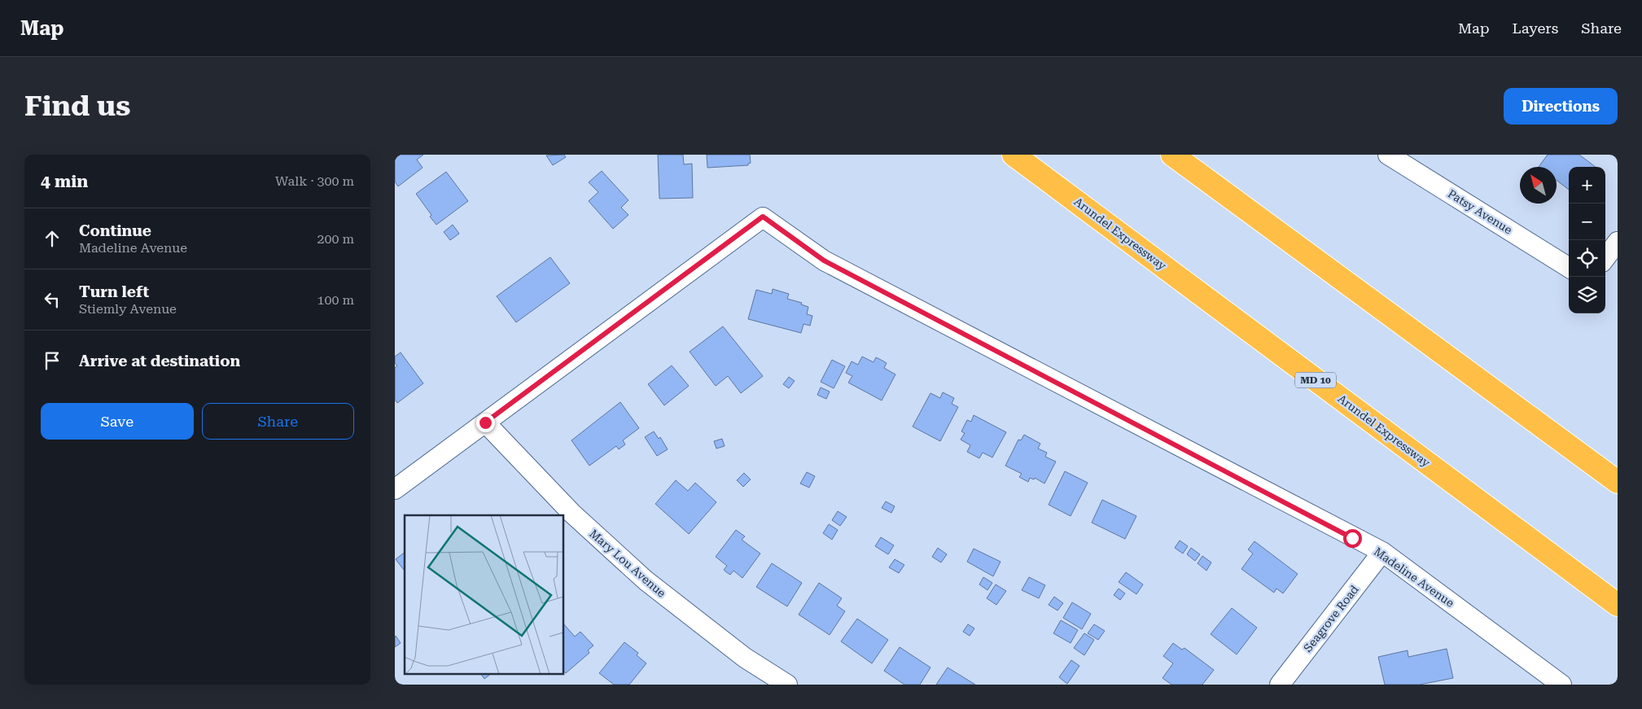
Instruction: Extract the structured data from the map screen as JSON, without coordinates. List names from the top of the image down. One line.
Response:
{"streets":{"highway":["Arundel Expressway","MD 10"],"street":["Patsy Avenue","Mary Lou Avenue","Madeline Avenue","Seagrove Road"]},"crossings":[["Mary Lou Avenue","Madeline Avenue"],["Madeline Avenue","Seagrove Road"]],"north":"top left","page":{"header":"Map","nav":["Map","Layers","Share"],"buttons":["Directions",["Save","Share"]],"title":"Find us","heading":["4 min","Walk · 300 m"],"map_buttons":["+","−"],"list":[["Continue","Madeline Avenue","200 m"],["Turn left","Stiemly Avenue","100 m"],"Arrive at destination"]}}
